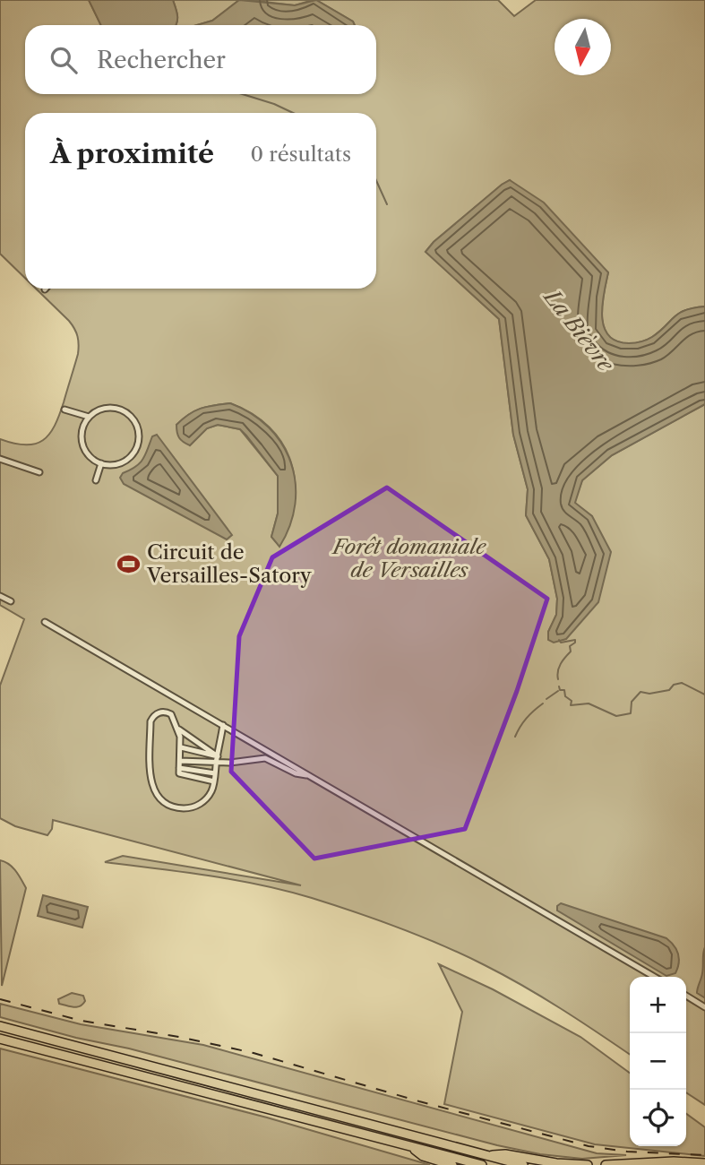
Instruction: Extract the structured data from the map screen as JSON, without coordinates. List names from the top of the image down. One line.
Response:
{"water":["La Bièvre"],"parks":["Forêt domaniale de Versailles"],"places":{"sports":["Circuit de Versailles-Satory"]},"north":"bottom","page":{"search":"Rechercher","heading":["À proximité","0 résultats"],"map_buttons":["+","−"]}}
